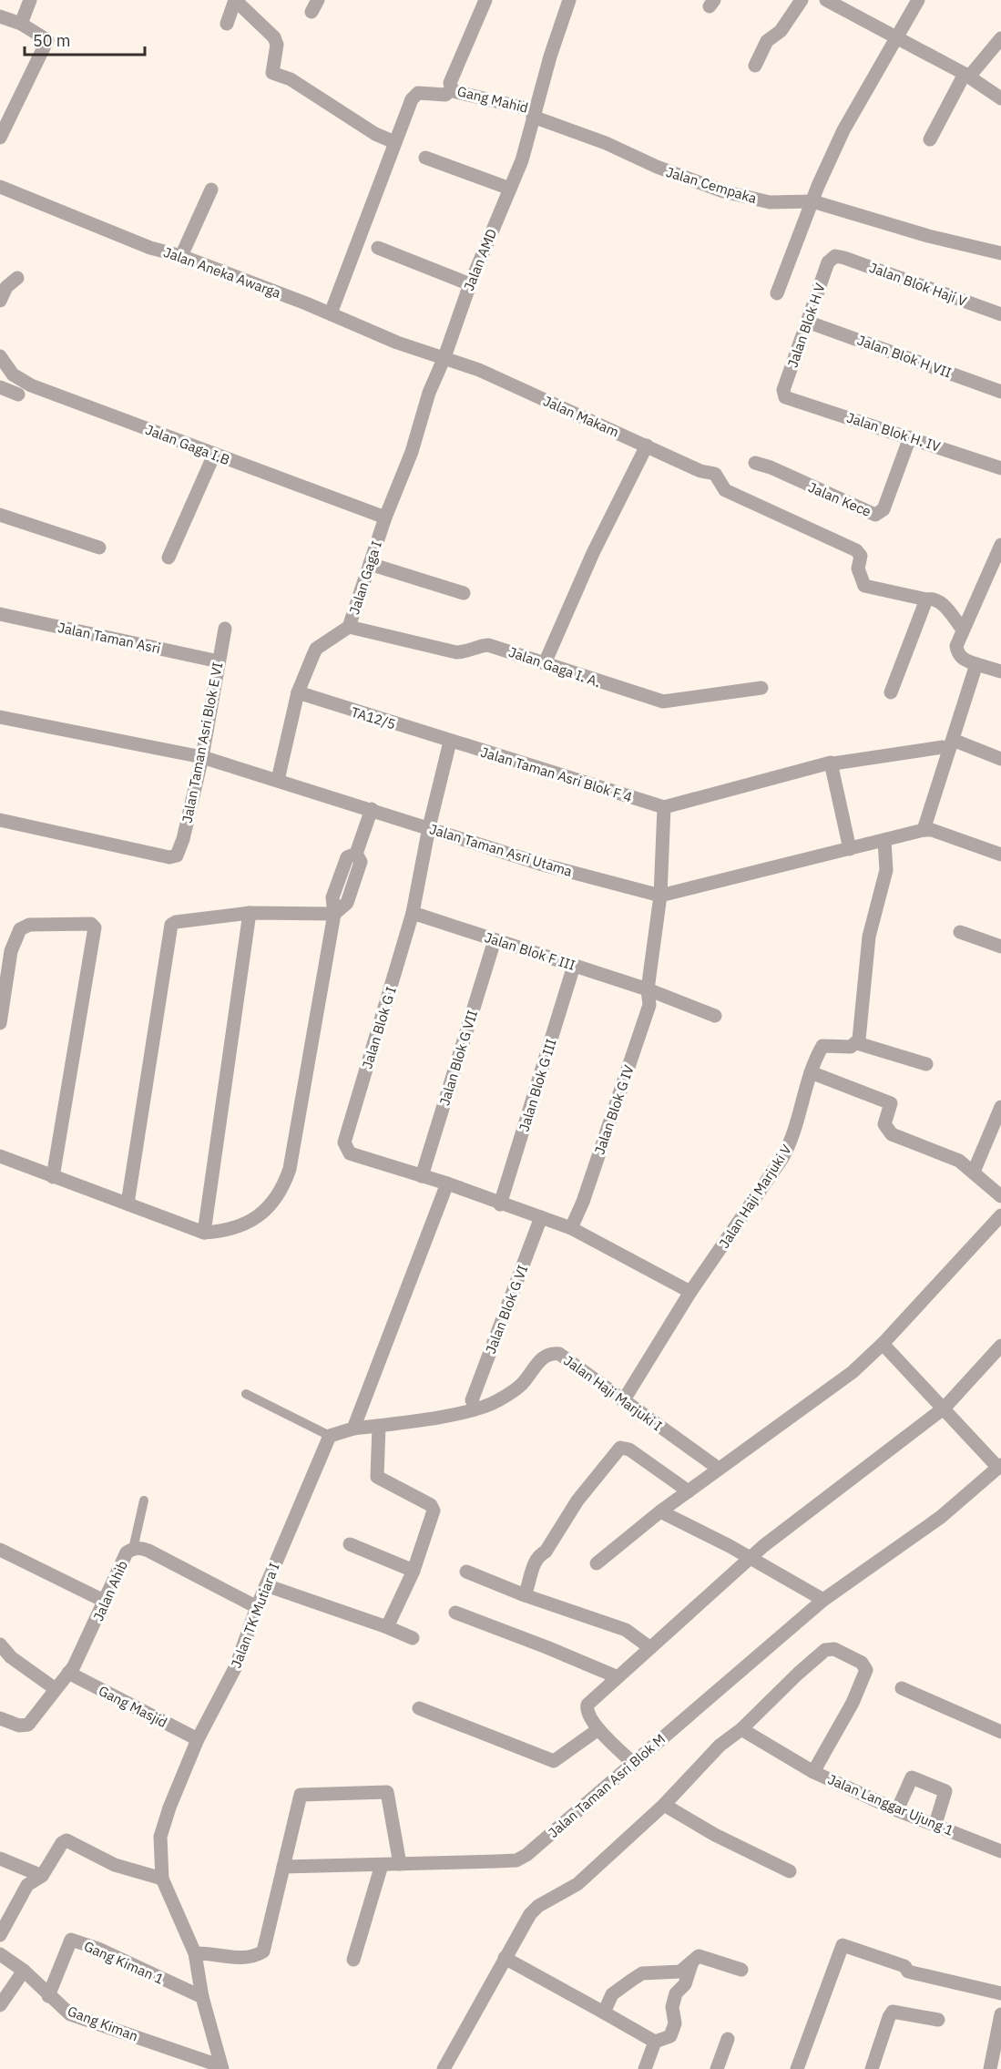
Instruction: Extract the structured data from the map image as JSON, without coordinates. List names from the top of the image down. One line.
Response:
{"streets":{"street":["Gang Mahid","Jalan Cempaka","Jalan AMD","Jalan Aneka Awarga","Jalan Blok Haji V","Jalan Blok H V","Jalan Blok H VII","Jalan Makam","Jalan Blok H. IV","Jalan Gaga I.B","Jalan Kece","Jalan Gaga I","Jalan Taman Asri","Jalan Gaga I. A.","TA12/5","Jalan Taman Asri Blok E VI","Jalan Taman Asri Blok F 4","Jalan Taman Asri Utama","Jalan Blok F III","Jalan Blok G I","Jalan Blok G VII","Jalan Blok G III","Jalan Blok G IV","Jalan Haji Marjuki V","Jalan Blok G VI","Jalan Haji Marjuki I","Jalan Ahib","Jalan TK Mutiara I","Gang Masjid","Jalan Taman Asri Blok M","Jalan Langgar Ujung 1","Gang Kiman 1","Gang Kiman"]},"crossings":[["Gang Mahid","Jalan Cempaka"],["Gang Mahid","Jalan AMD"],["Jalan Cempaka","Jalan AMD"],["Jalan AMD","Jalan Aneka Awarga"],["Jalan AMD","Jalan Makam"],["Jalan AMD","Jalan Gaga I.B"],["Jalan AMD","Jalan Gaga I"],["Jalan Aneka Awarga","Jalan Makam"],["Jalan Blok Haji V","Jalan Blok H V"],["Jalan Blok H V","Jalan Blok H VII"],["Jalan Blok H V","Jalan Blok H. IV"],["Jalan Blok H. IV","Jalan Kece"],["Jalan Gaga I.B","Jalan Gaga I"],["Jalan Gaga I","Jalan Gaga I. A."],["Jalan Gaga I","TA12/5"],["Jalan Gaga I","Jalan Taman Asri Utama"],["Jalan Taman Asri","Jalan Taman Asri Blok E VI"],["TA12/5","Jalan Taman Asri Blok F 4"],["TA12/5","Jalan Blok G I"],["Jalan Taman Asri Blok E VI","Jalan Taman Asri Utama"],["Jalan Taman Asri Blok F 4","Jalan Blok G I"],["Jalan Taman Asri Utama","Jalan Blok G I"],["Jalan Taman Asri Utama","Jalan Blok G IV"],["Jalan Blok F III","Jalan Blok G I"],["Jalan Blok F III","Jalan Blok G VII"],["Jalan Blok F III","Jalan Blok G III"],["Jalan Blok F III","Jalan Blok G IV"],["Jalan Blok G I","Jalan Blok G VII"],["Jalan Haji Marjuki V","Jalan Haji Marjuki I"],["Jalan Ahib","Jalan TK Mutiara I"],["Jalan Ahib","Gang Masjid"],["Jalan TK Mutiara I","Gang Masjid"],["Jalan TK Mutiara I","Gang Kiman 1"],["Jalan TK Mutiara I","Gang Kiman"],["Gang Kiman 1","Gang Kiman"]],"scale_bar":"50 m"}
